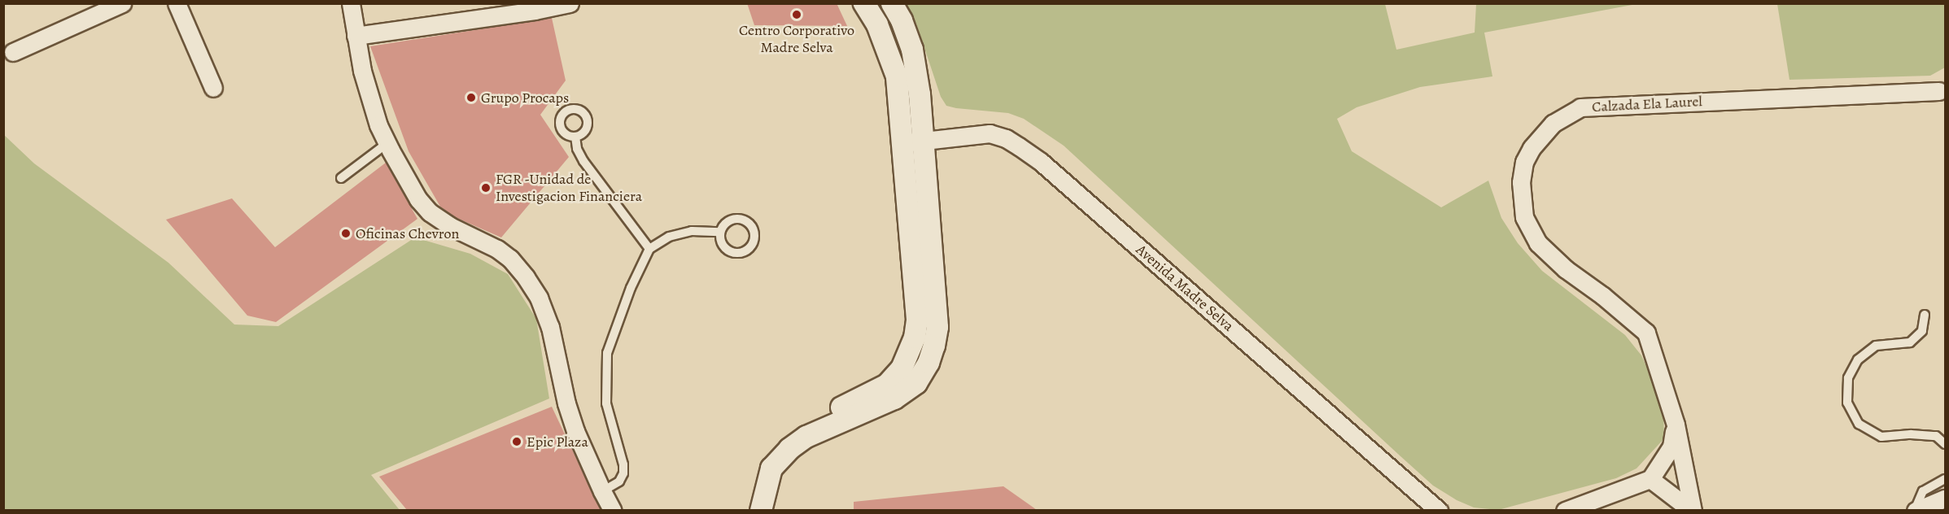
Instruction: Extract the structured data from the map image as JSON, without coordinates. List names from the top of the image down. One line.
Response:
{"streets":{"street":["Calzada Ela Laurel","Avenida Madre Selva"]},"places":["Centro Corporativo Madre Selva","Grupo Procaps","FGR -Unidad de Investigacion Financiera","Oficinas Chevron","Epic Plaza"]}
